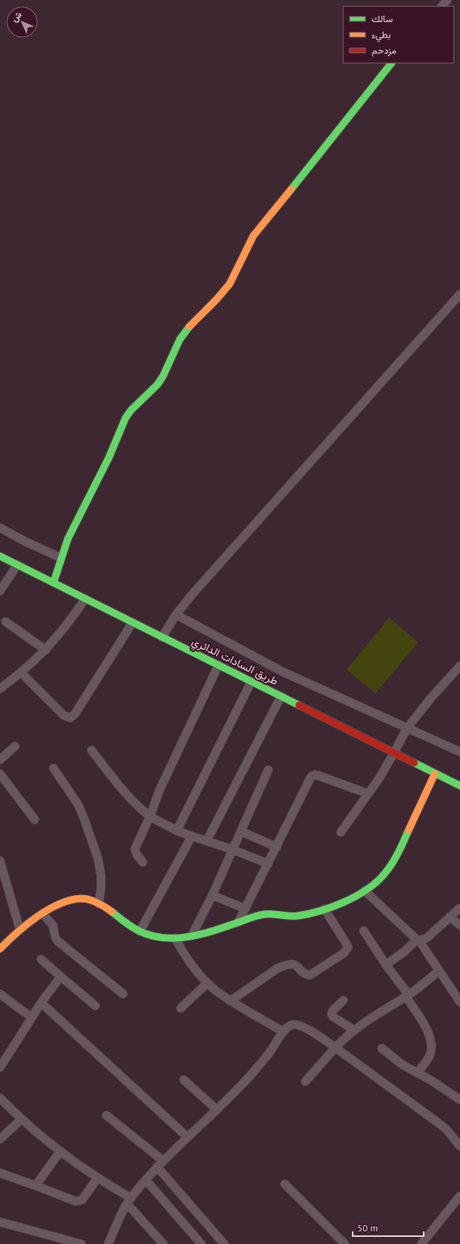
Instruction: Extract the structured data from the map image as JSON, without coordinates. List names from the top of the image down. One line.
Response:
{"streets":{"street":["طريق السادات الدائري"]},"legend":["سالك","بطيء","مزدحم"],"scale_bar":"50 m","north":"top left"}
